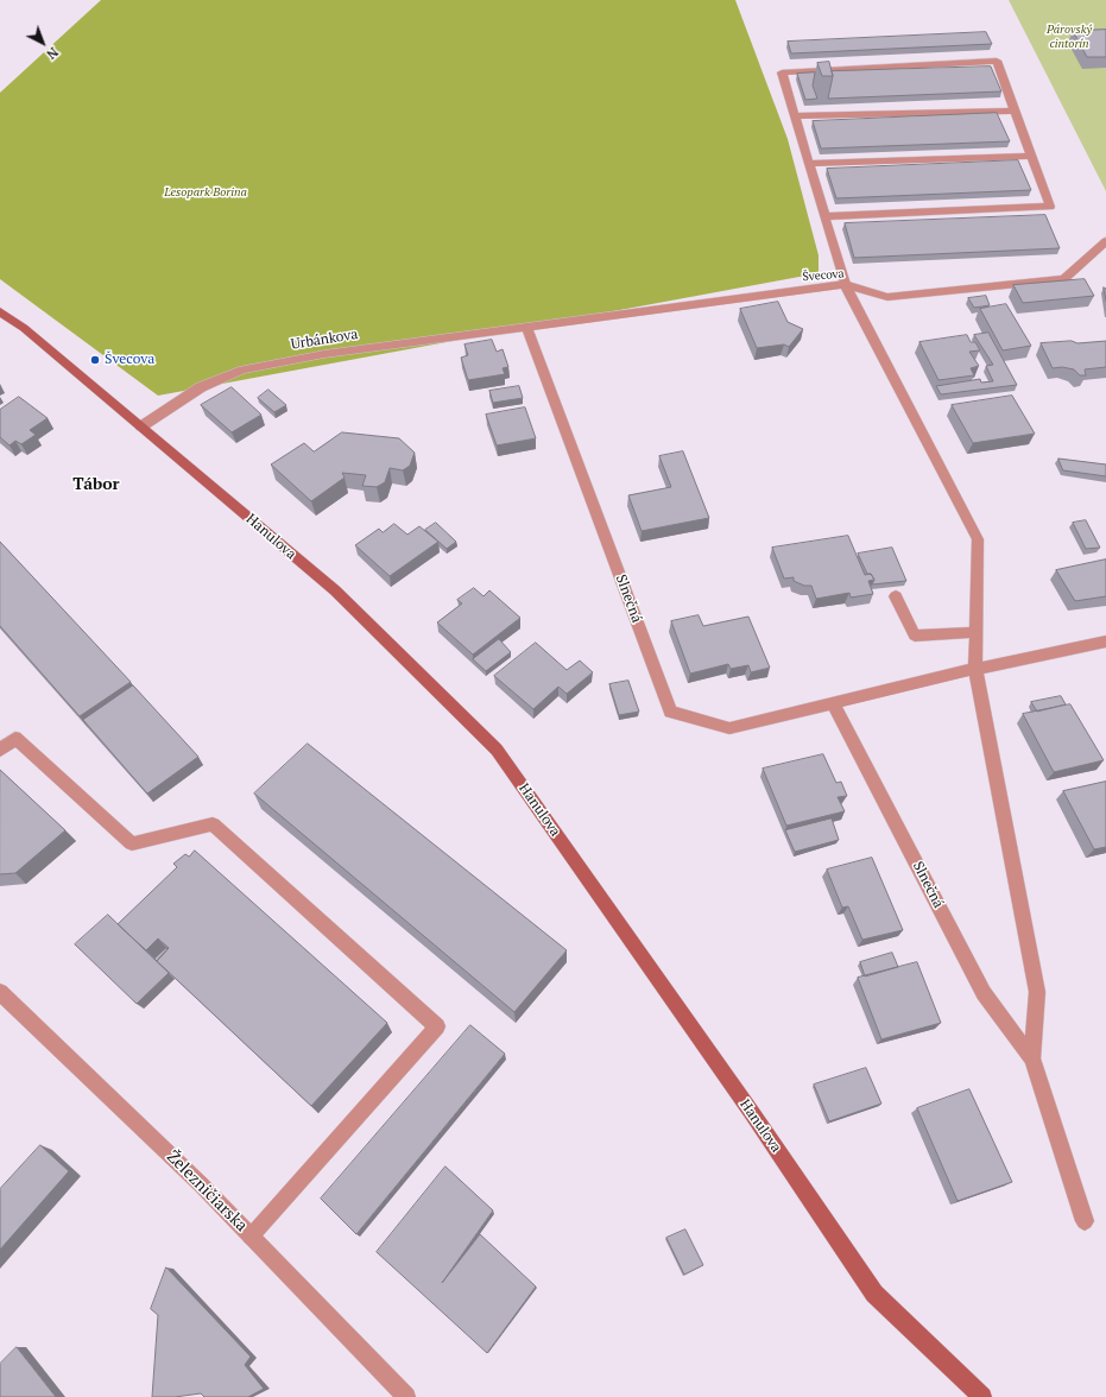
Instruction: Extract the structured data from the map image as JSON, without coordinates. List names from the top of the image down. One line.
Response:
{"streets":{"street":["Švecova","Urbánkova","Hanulova","Slnečná","Železničiarska"]},"crossings":[["Švecova","Urbánkova"],["Švecova","Slnečná"],["Urbánkova","Hanulova"],["Urbánkova","Slnečná"]],"districts":["Tábor"],"parks":["Párovský cintorín","Lesopark Borina"],"places":["Švecova"],"north":"bottom right"}
